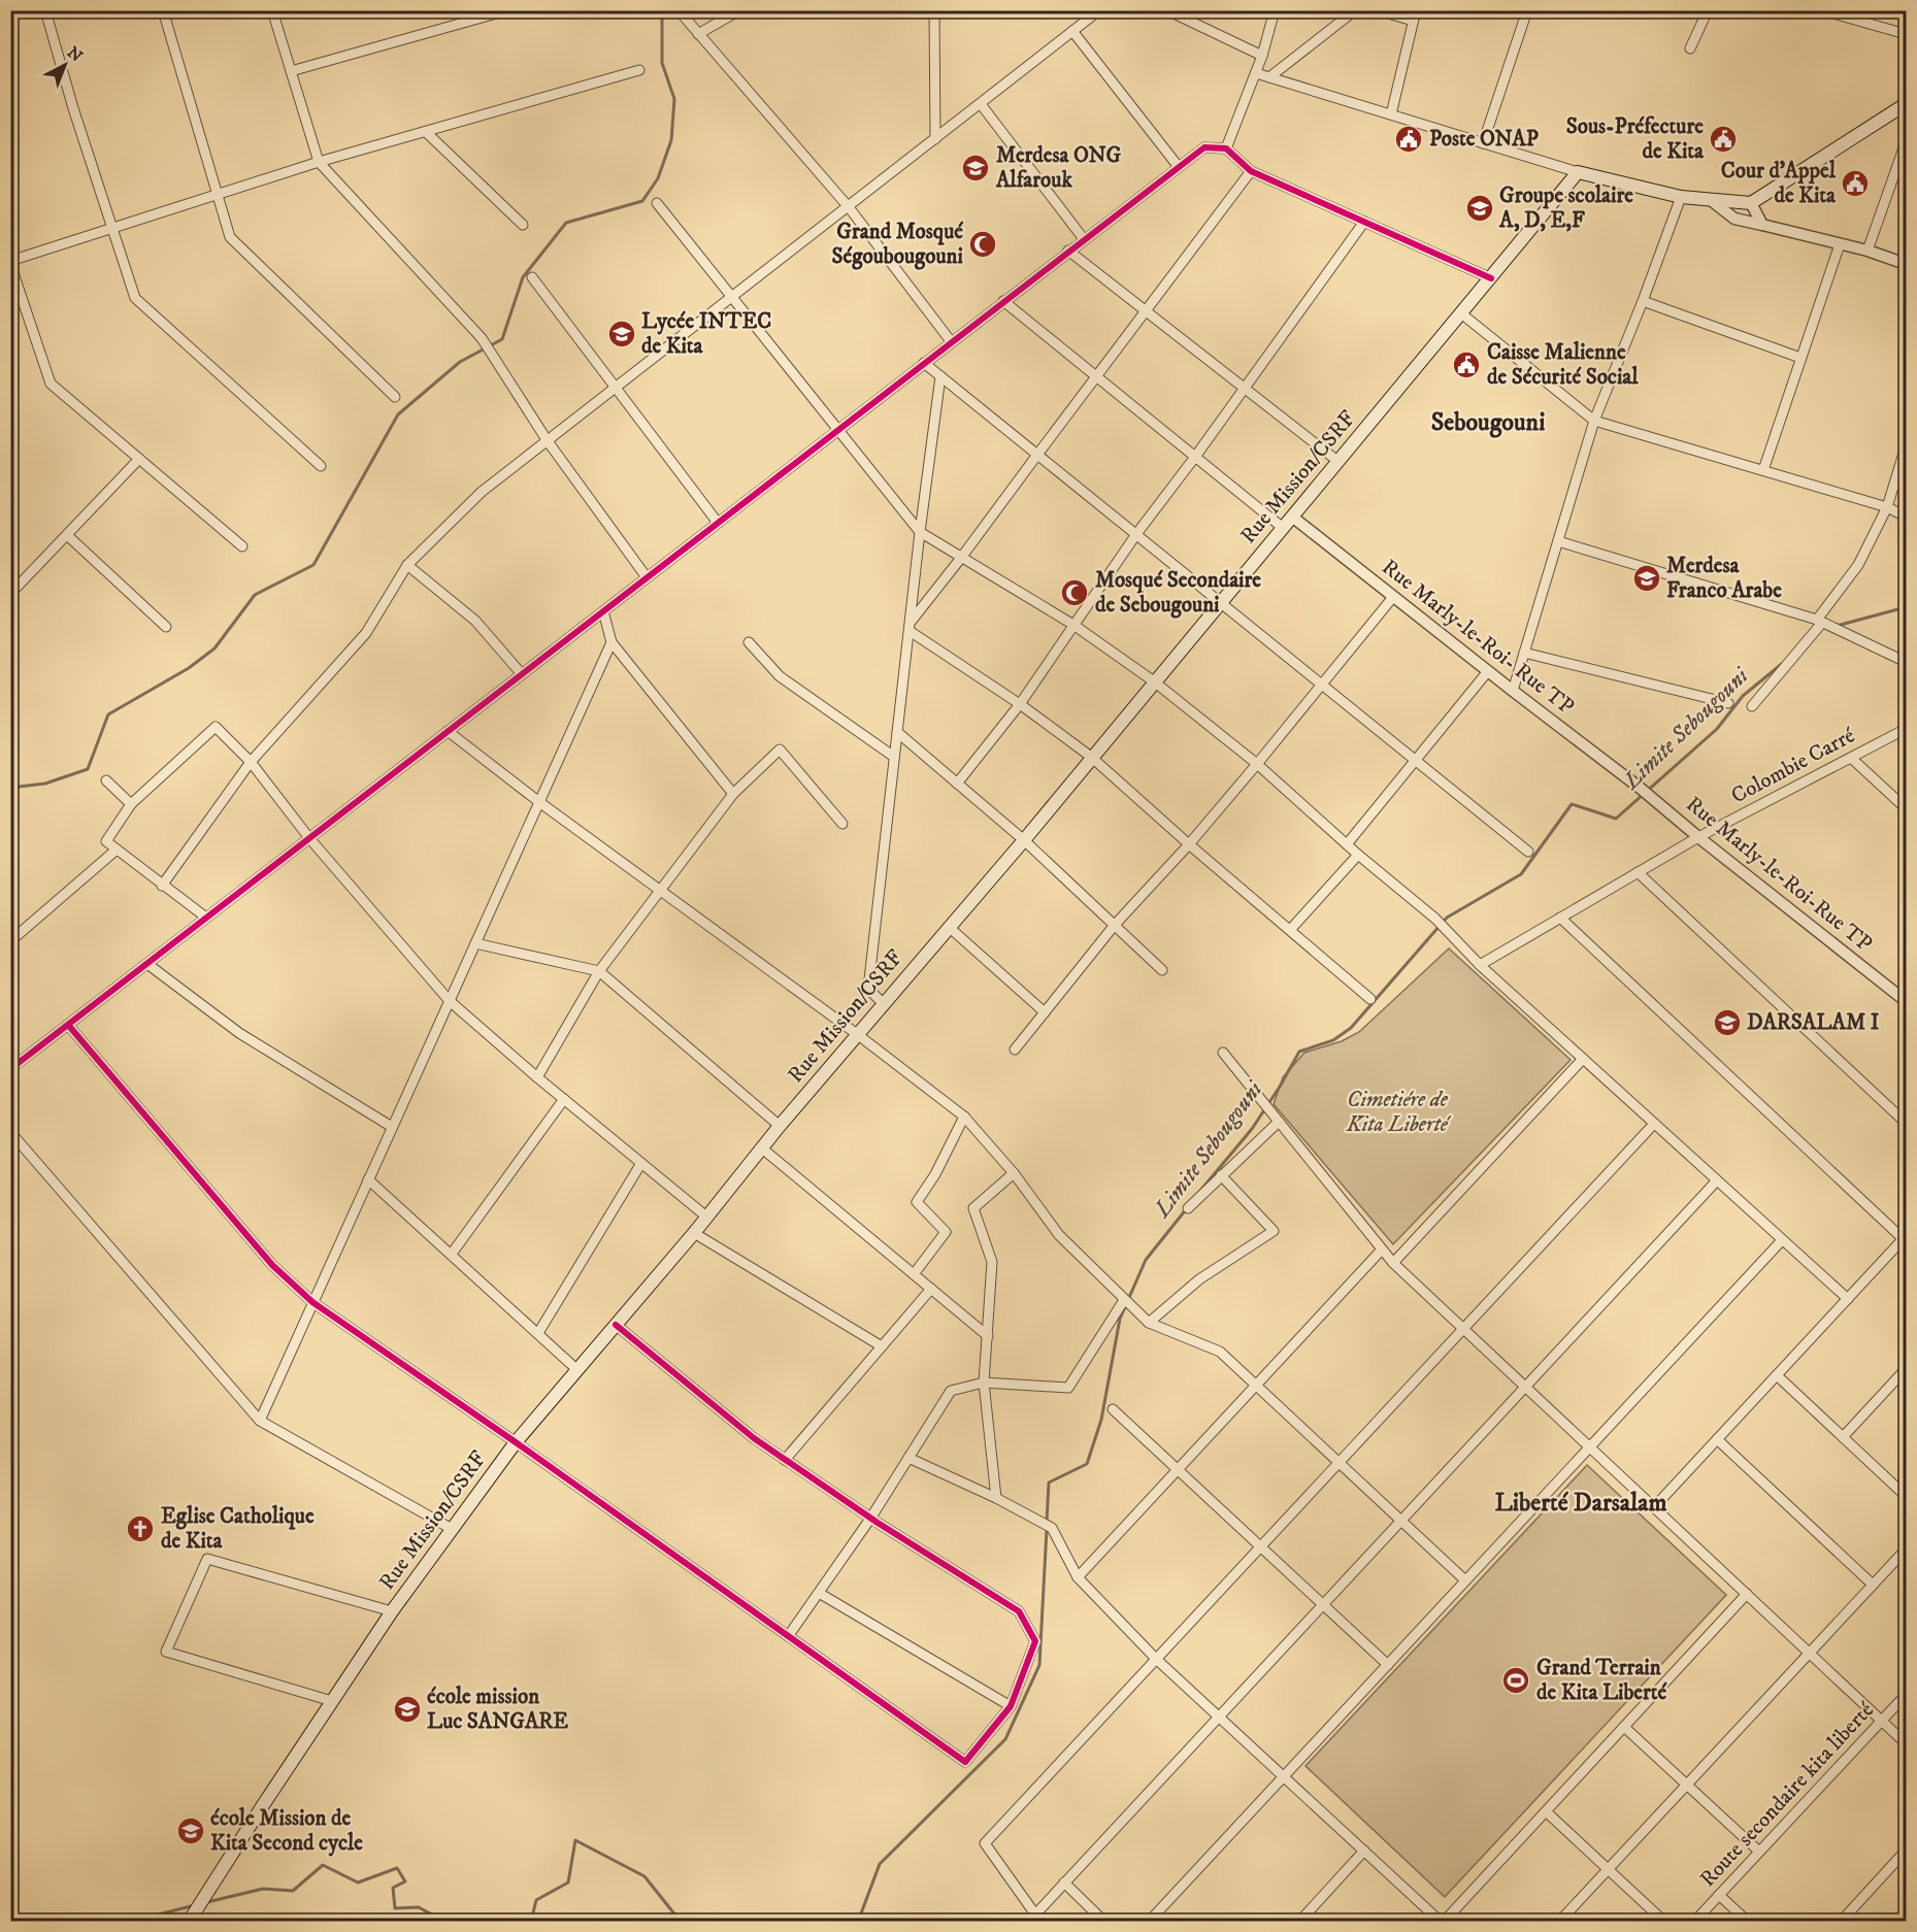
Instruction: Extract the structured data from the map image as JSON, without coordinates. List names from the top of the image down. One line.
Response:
{"streets":{"main road":["Rue Mission/CSRF"],"street":["Rue Marly-le-Roi- Rue TP","Colombie Carré","Rue Marly-le-Roi-Rue TP","Route secondaire kita liberté"]},"crossings":[["Rue Mission/CSRF","Rue Marly-le-Roi- Rue TP"],["Rue Marly-le-Roi- Rue TP","Rue Marly-le-Roi-Rue TP"],["Colombie Carré","Rue Marly-le-Roi-Rue TP"]],"districts":["Sebougouni","Liberté Darsalam"],"water":["Limite Sebougouni"],"parks":["Cimetiére de Kita Liberté"],"places":{"public building":["Poste ONAP","Sous-Préfecture de Kita","Cour d'Appel de Kita","Caisse Malienne de Sécurité Social"],"school or university":["Merdesa ONG Alfarouk","Groupe scolaire A, D, E,F","Lycée INTEC de Kita","Merdesa Franco Arabe","DARSALAM I","école mission Luc SANGARE","école Mission de Kita Second cycle"],"mosque":["Grand Mosqué Ségoubougouni","Mosqué Secondaire de Sebougouni"],"church":["Eglise Catholique de Kita"],"sports":["Grand Terrain de Kita Liberté"]},"north":"top right"}
